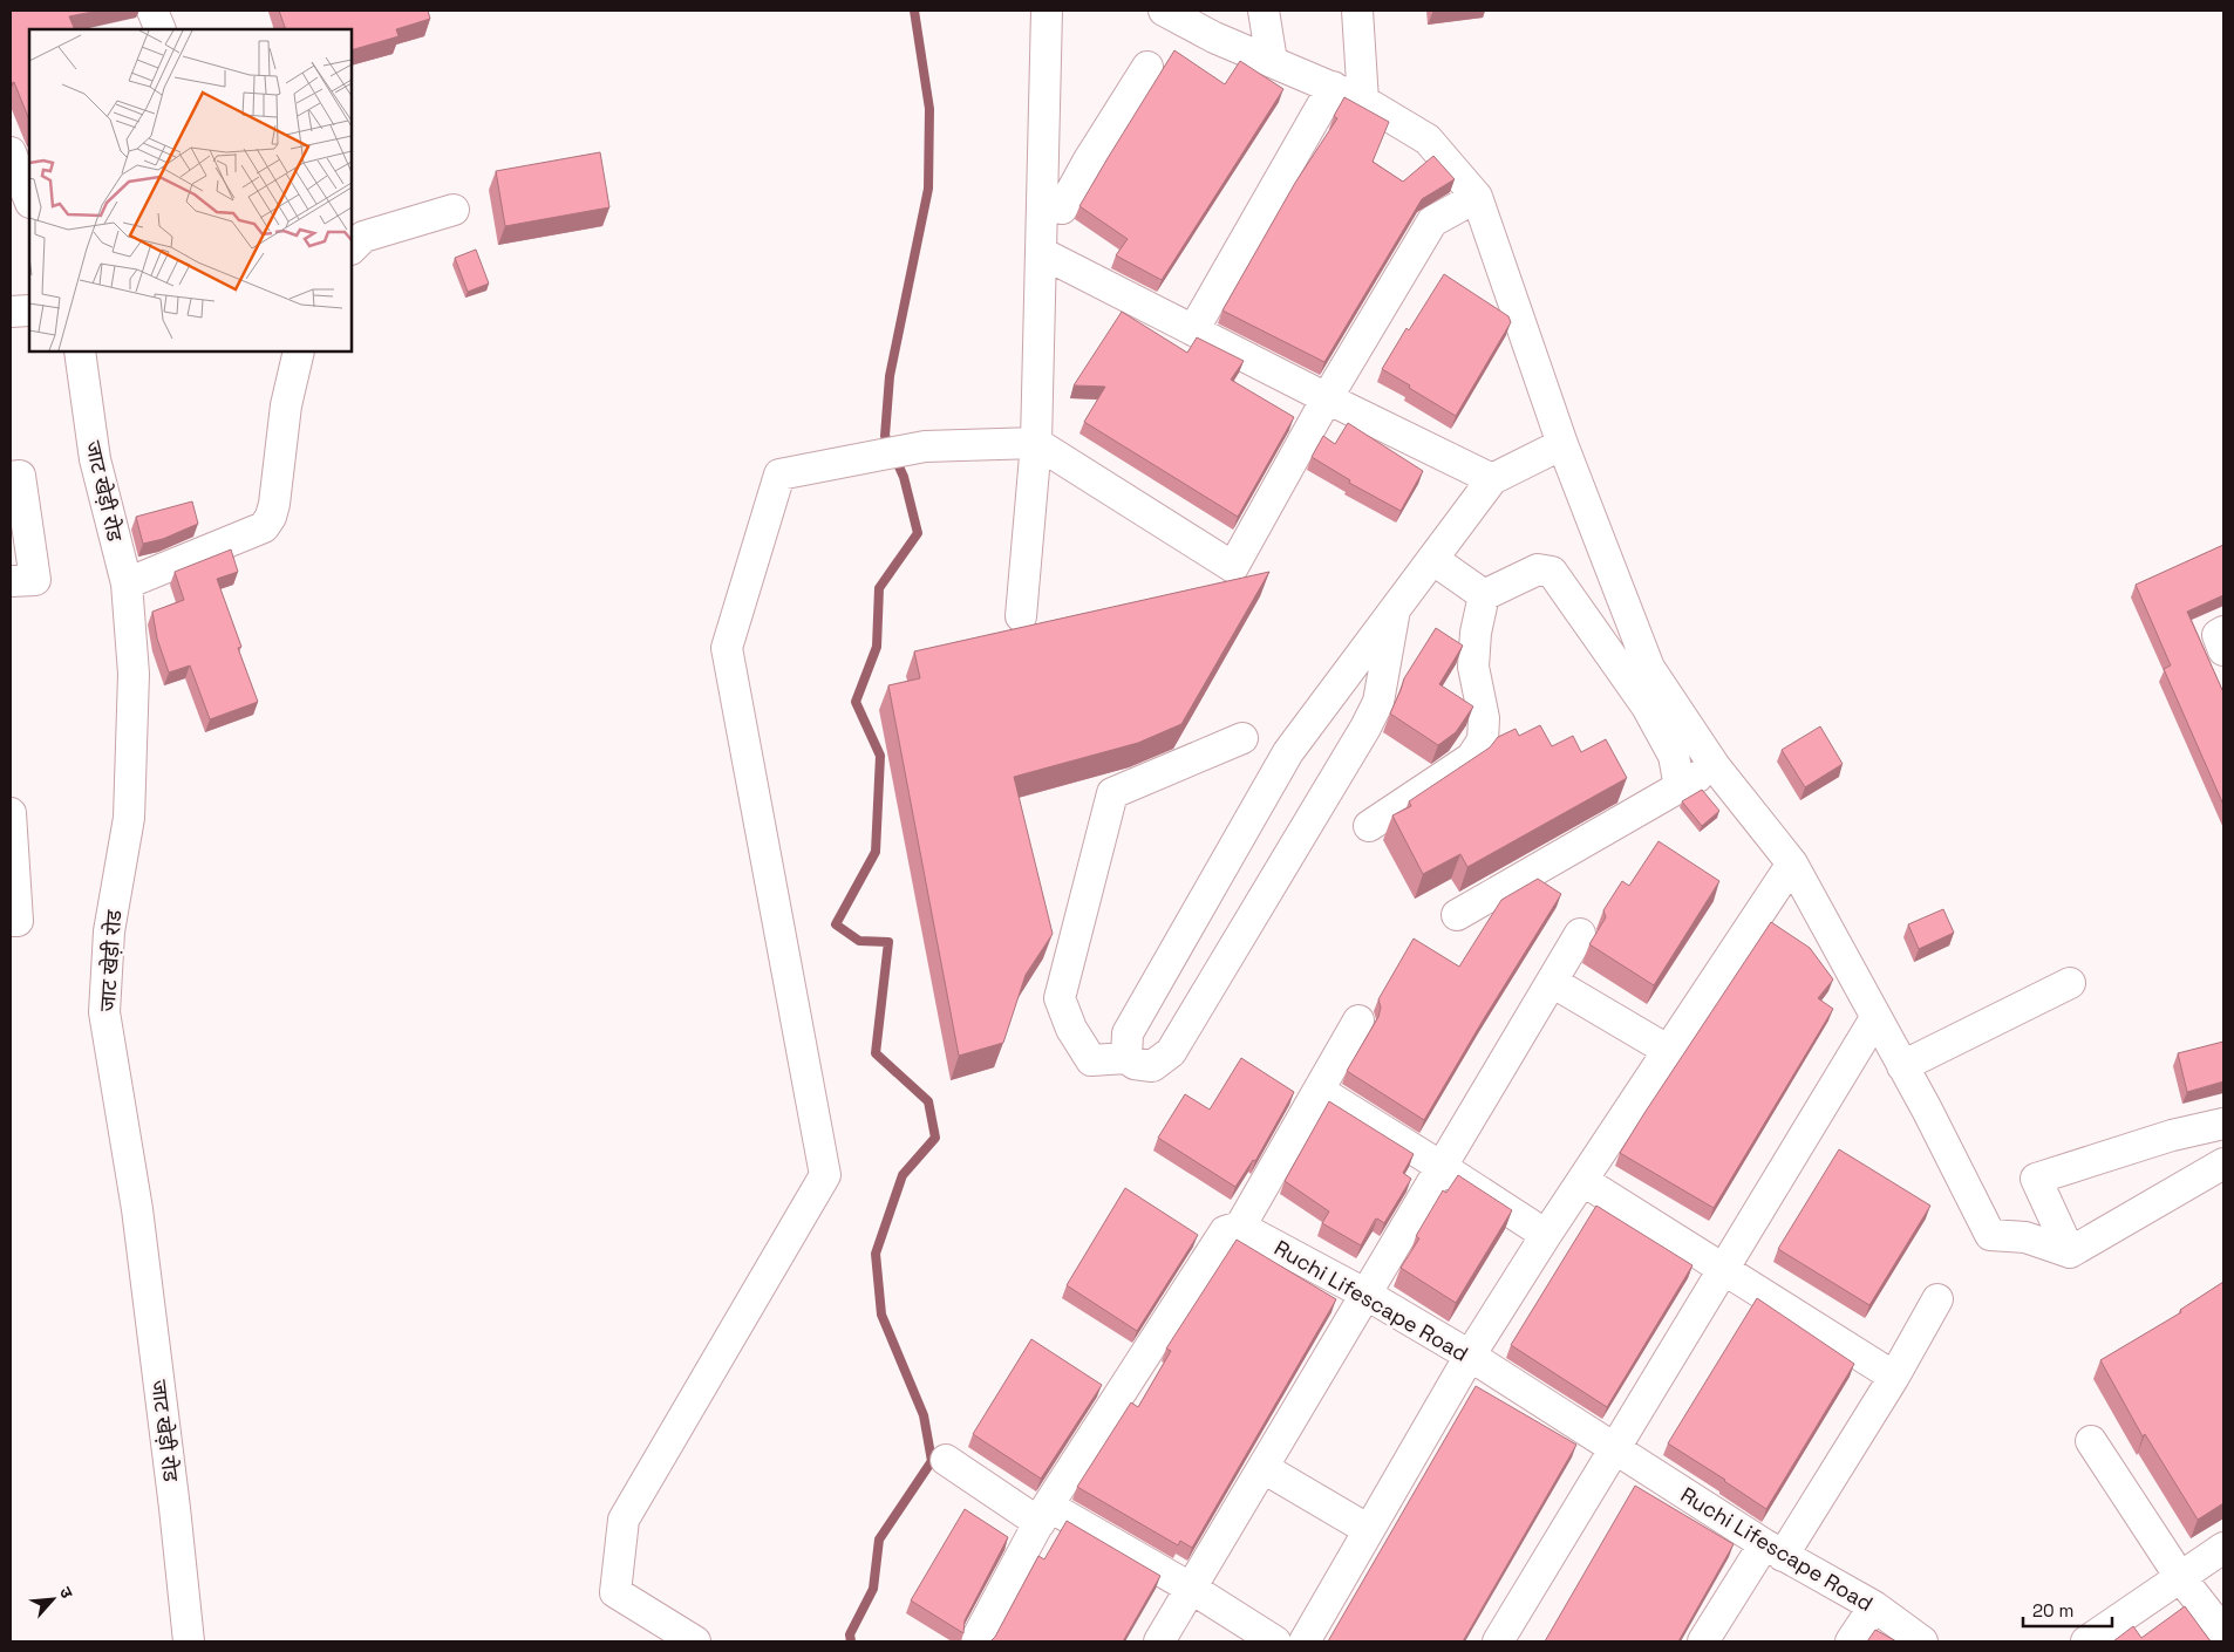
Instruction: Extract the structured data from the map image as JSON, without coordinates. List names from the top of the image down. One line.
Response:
{"streets":{"street":["जाट खेड़ी रोड","Ruchi Lifescape Road"]},"scale_bar":"20 m","north":"top right"}
